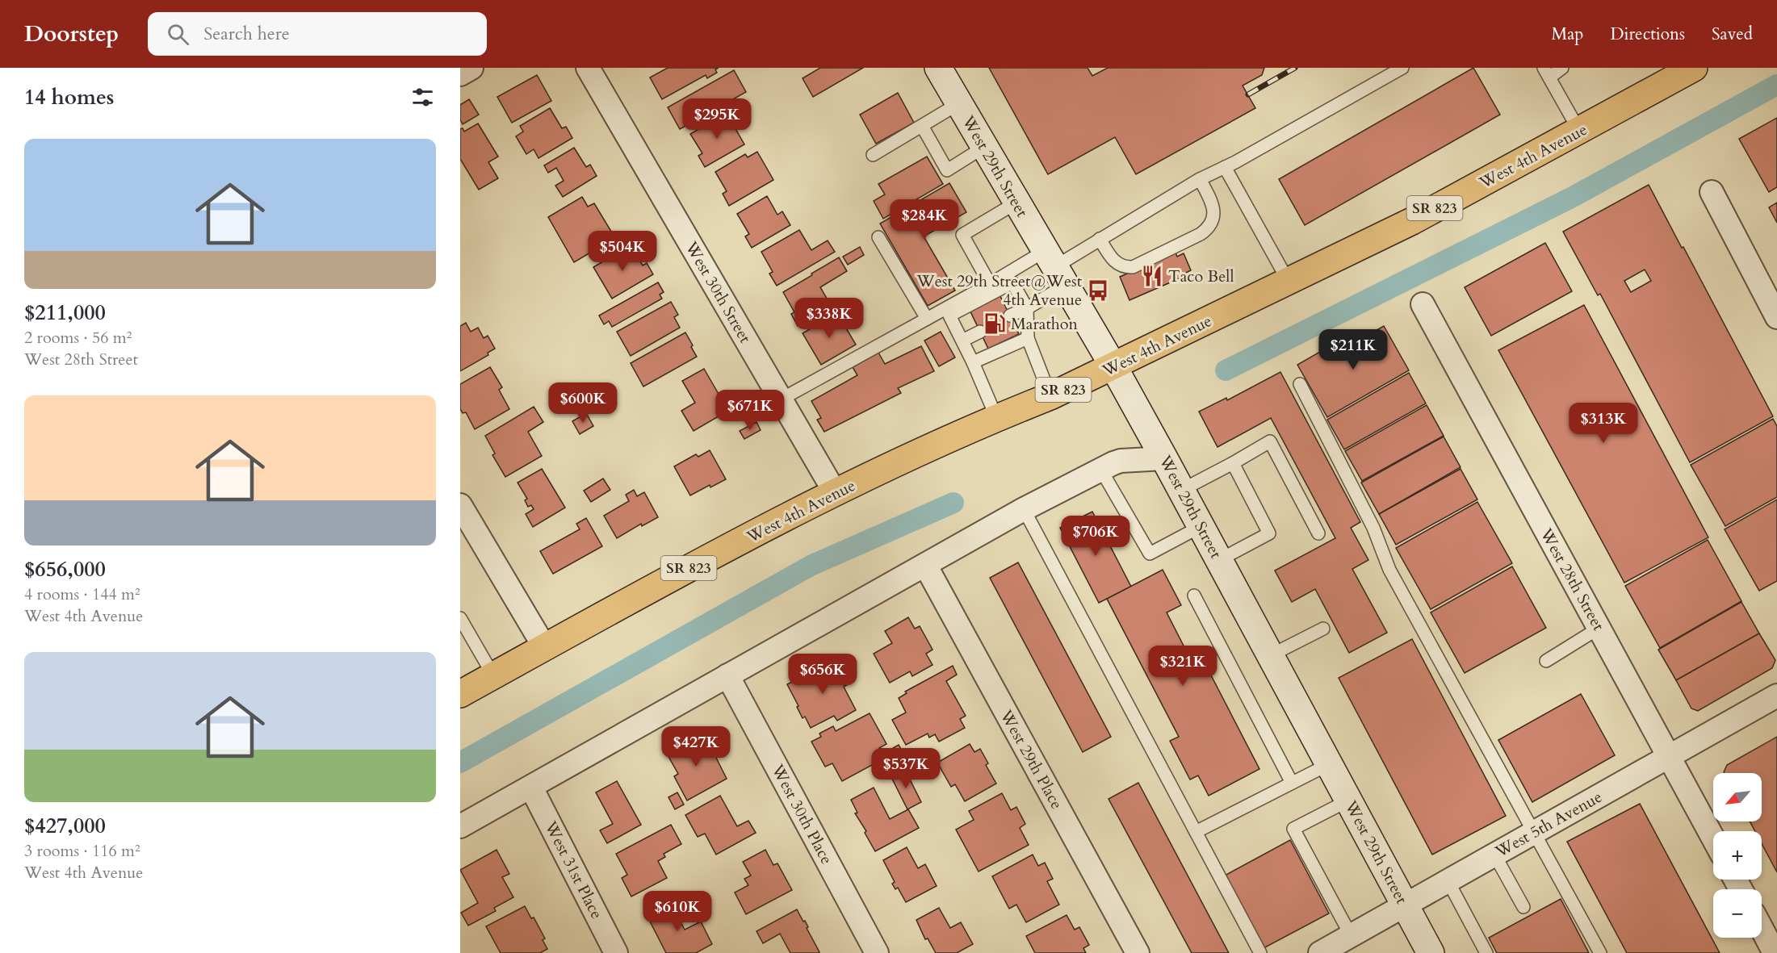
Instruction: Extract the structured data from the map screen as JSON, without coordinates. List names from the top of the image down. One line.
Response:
{"streets":{"main road":["West 4th Avenue","SR 823"],"street":["West 29th Street","West 30th Street","West 28th Street","West 29th Place","West 30th Place","West 5th Avenue","West 31st Place"]},"crossings":[["West 4th Avenue","West 29th Street"],["West 4th Avenue","West 30th Street"],["West 29th Street","West 5th Avenue"],["West 28th Street","West 5th Avenue"]],"places":{"restaurant":["Taco Bell"],"bus stop":["West 29th Street@West 4th Avenue"],"fuel station":["Marathon"]},"north":"bottom left","page":{"header":"Doorstep","search":"Search here","nav":["Map","Directions","Saved"],"heading":"14 homes","price":["$295K","$284K","$504K","$338K","$211K","$600K","$671K","$313K","$706K","$321K","$656K","$427K","$537K","$610K"],"list":[{"name":"$211,000","note":"2 rooms · 56 m² · West 28th Street"},{"name":"$656,000","note":"4 rooms · 144 m² · West 4th Avenue"},{"name":"$427,000","note":"3 rooms · 116 m² · West 4th Avenue"}],"map_buttons":["+","−"]}}
